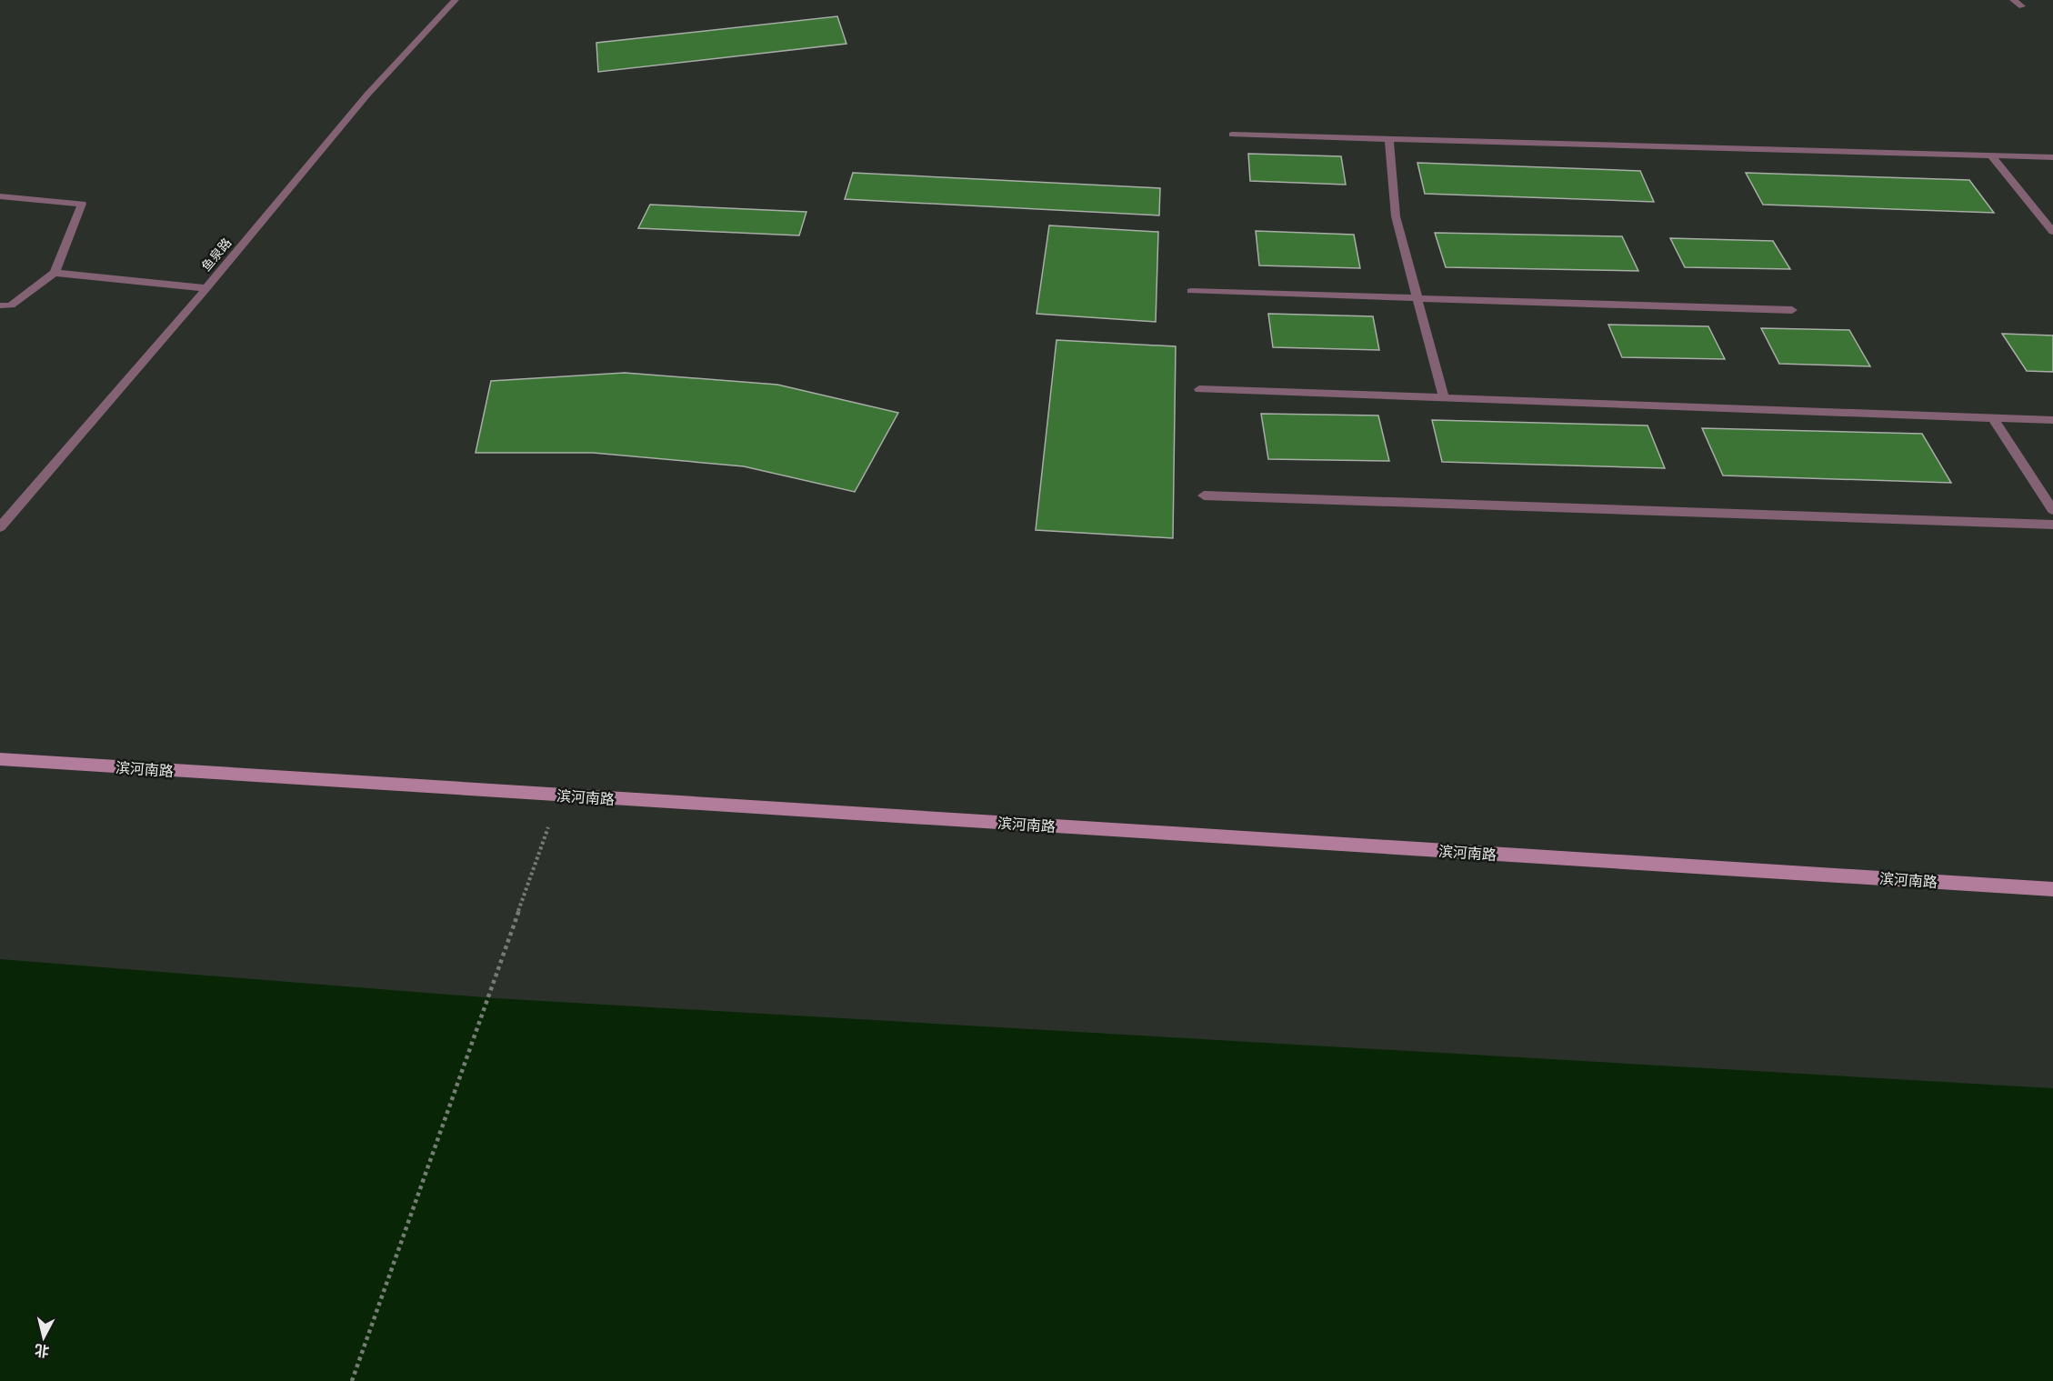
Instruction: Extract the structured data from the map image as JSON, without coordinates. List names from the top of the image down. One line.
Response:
{"streets":{"street":["鱼泉路","滨河南路"]},"north":"bottom"}
